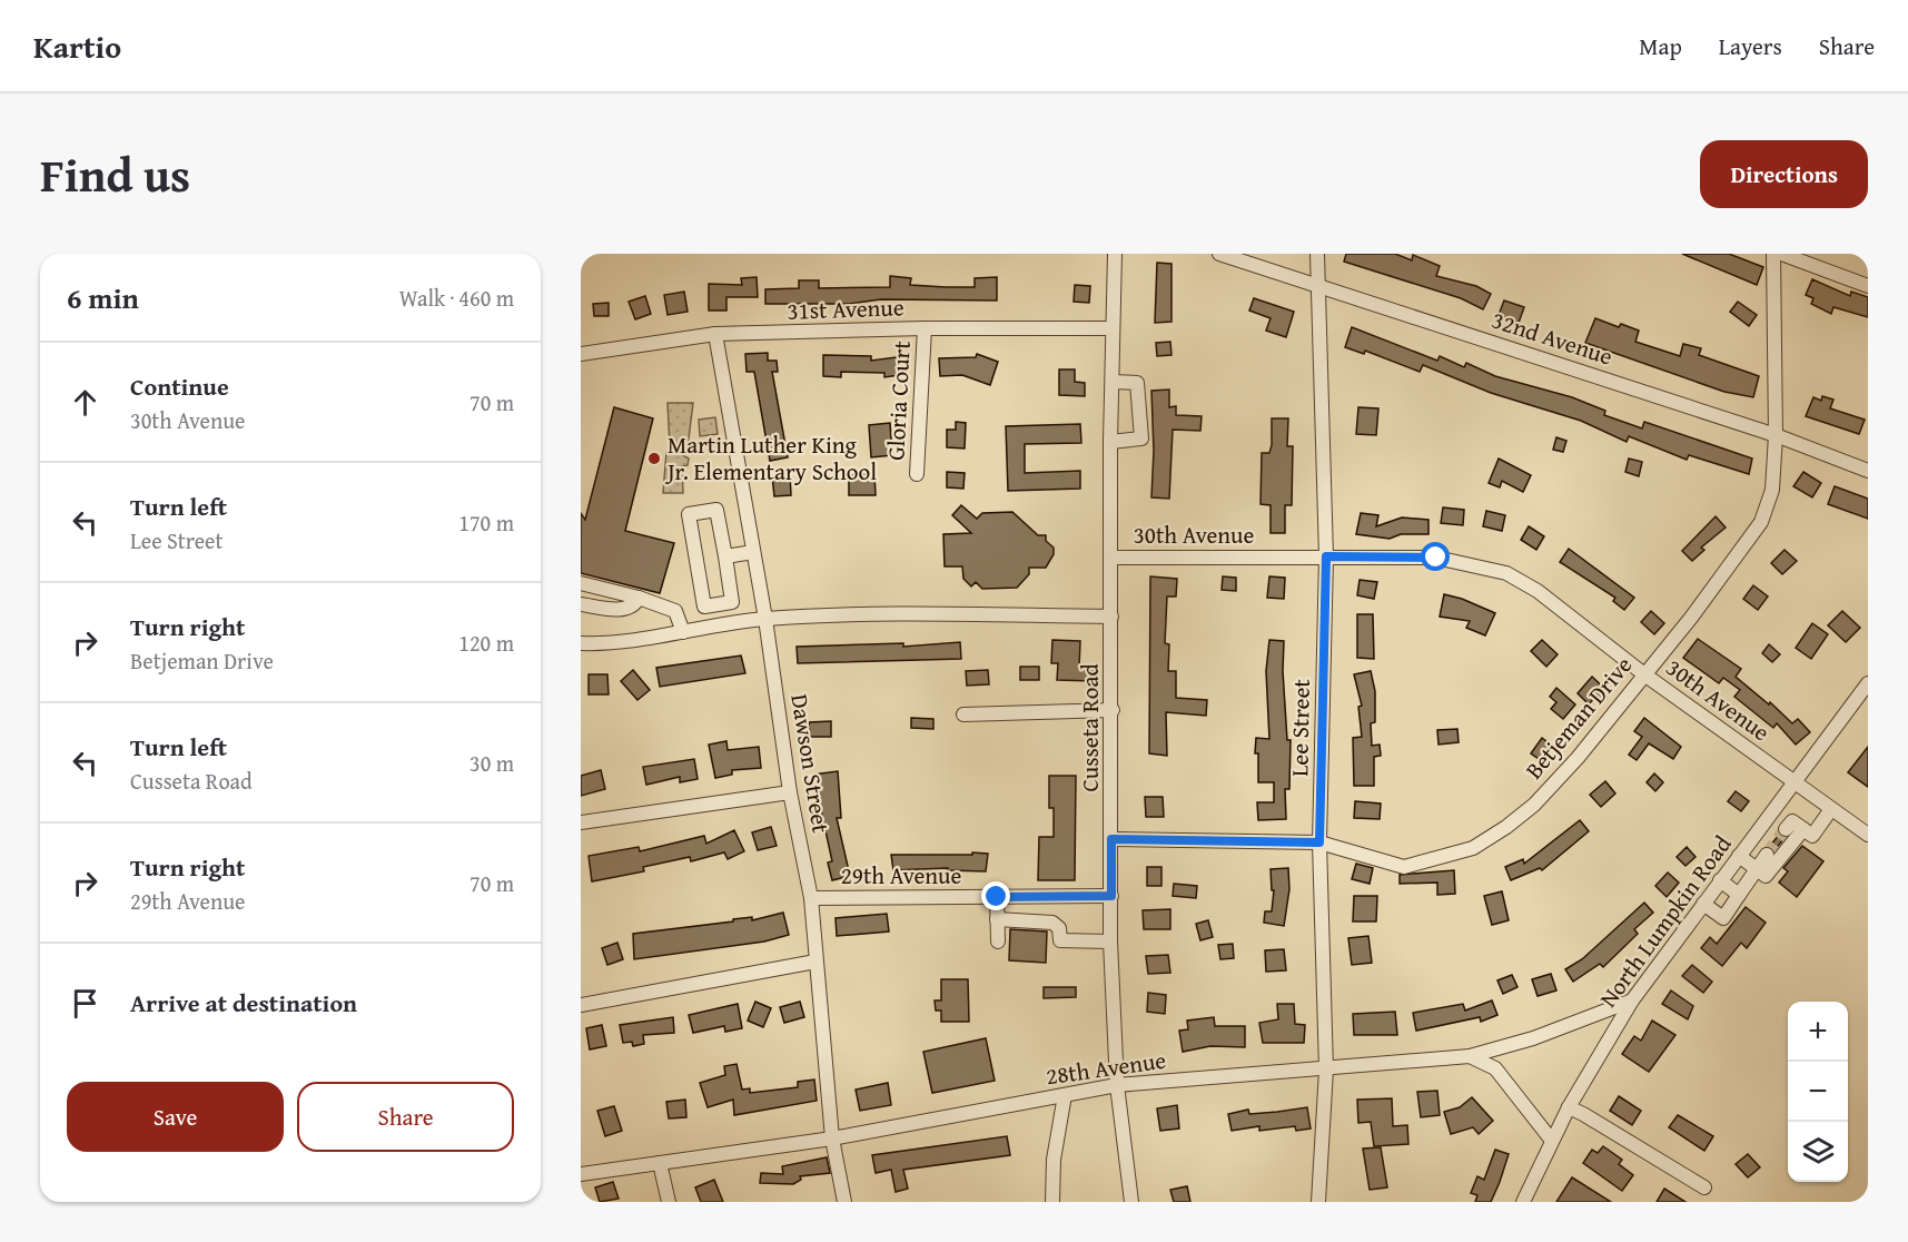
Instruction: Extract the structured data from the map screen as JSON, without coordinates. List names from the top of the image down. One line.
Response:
{"streets":{"street":["31st Avenue","32nd Avenue","Gloria Court","30th Avenue","Betjeman Drive","Cusseta Road","Lee Street","Dawson Street","29th Avenue","North Lumpkin Road","28th Avenue"]},"crossings":[["31st Avenue","Gloria Court"],["31st Avenue","Cusseta Road"],["31st Avenue","Dawson Street"],["32nd Avenue","Betjeman Drive"],["32nd Avenue","Lee Street"],["30th Avenue","Betjeman Drive"],["30th Avenue","Cusseta Road"],["30th Avenue","Lee Street"],["30th Avenue","North Lumpkin Road"],["Betjeman Drive","Cusseta Road"],["Betjeman Drive","Lee Street"],["Cusseta Road","29th Avenue"],["Cusseta Road","28th Avenue"],["Lee Street","28th Avenue"],["Dawson Street","29th Avenue"],["Dawson Street","28th Avenue"],["North Lumpkin Road","28th Avenue"]],"places":["Martin Luther King Jr. Elementary School"],"page":{"header":"Kartio","nav":["Map","Layers","Share"],"title":"Find us","buttons":["Directions",["Save","Share"]],"heading":["6 min","Walk · 460 m"],"list":[["Continue","30th Avenue","70 m"],["Turn left","Lee Street","170 m"],["Turn right","Betjeman Drive","120 m"],["Turn left","Cusseta Road","30 m"],["Turn right","29th Avenue","70 m"],"Arrive at destination"],"map_buttons":["+","−"]}}
